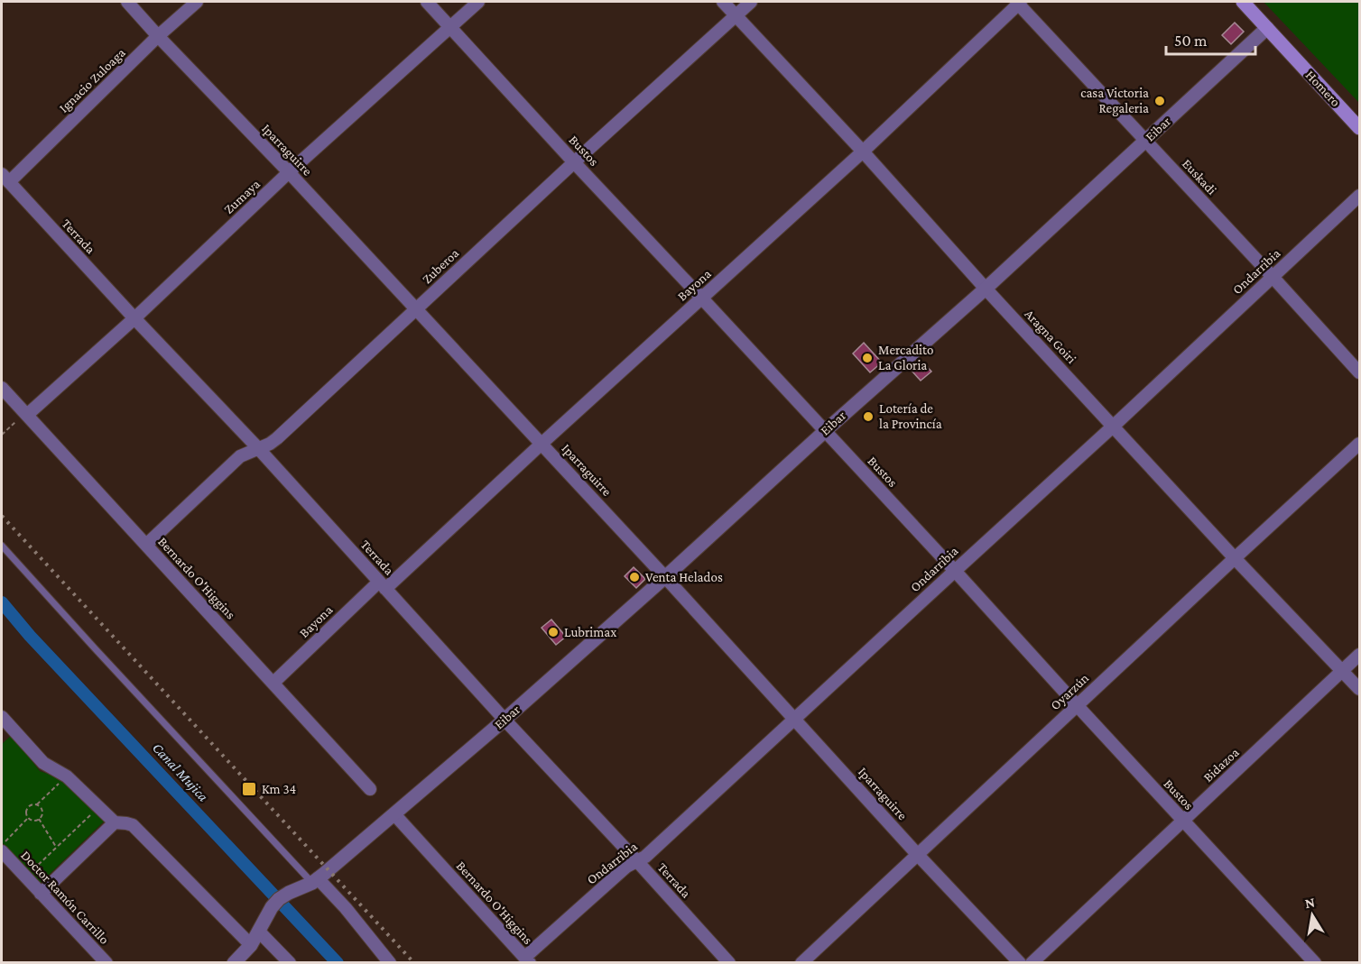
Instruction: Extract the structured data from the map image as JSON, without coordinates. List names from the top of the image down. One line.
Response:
{"streets":{"main road":["Homero"],"street":["Ignacio Zuloaga","Eibar","Iparraguirre","Bustos","Euskadi","Zumaya","Terrada","Zuberoa","Ondarribia","Bayona","Aragna Goiri","Bernardo O'Higgins","Oyarzún","Bidazoa","Doctor Ramón Carrillo"]},"crossings":[["Ignacio Zuloaga","Iparraguirre"],["Ignacio Zuloaga","Terrada"],["Homero","Eibar"],["Eibar","Iparraguirre"],["Eibar","Bustos"],["Eibar","Euskadi"],["Eibar","Terrada"],["Eibar","Aragna Goiri"],["Eibar","Bernardo O'Higgins"],["Iparraguirre","Zumaya"],["Iparraguirre","Zuberoa"],["Iparraguirre","Ondarribia"],["Iparraguirre","Bayona"],["Iparraguirre","Oyarzún"],["Bustos","Zumaya"],["Bustos","Zuberoa"],["Bustos","Ondarribia"],["Bustos","Bayona"],["Bustos","Oyarzún"],["Bustos","Bidazoa"],["Euskadi","Ondarribia"],["Euskadi","Bayona"],["Zumaya","Terrada"],["Zumaya","Bernardo O'Higgins"],["Terrada","Zuberoa"],["Terrada","Ondarribia"],["Terrada","Bayona"],["Zuberoa","Aragna Goiri"],["Zuberoa","Bernardo O'Higgins"],["Ondarribia","Aragna Goiri"],["Ondarribia","Bernardo O'Higgins"],["Bayona","Aragna Goiri"],["Bayona","Bernardo O'Higgins"],["Aragna Goiri","Oyarzún"],["Aragna Goiri","Bidazoa"]],"water":["Canal Mujica"],"places":{"other":["casa Victoria Regaleria","Mercadito La Gloria","Lotería de la Provincía","Venta Helados","Lubrimax"],"transit":["Km 34"]},"scale_bar":"50 m","north":"top"}
